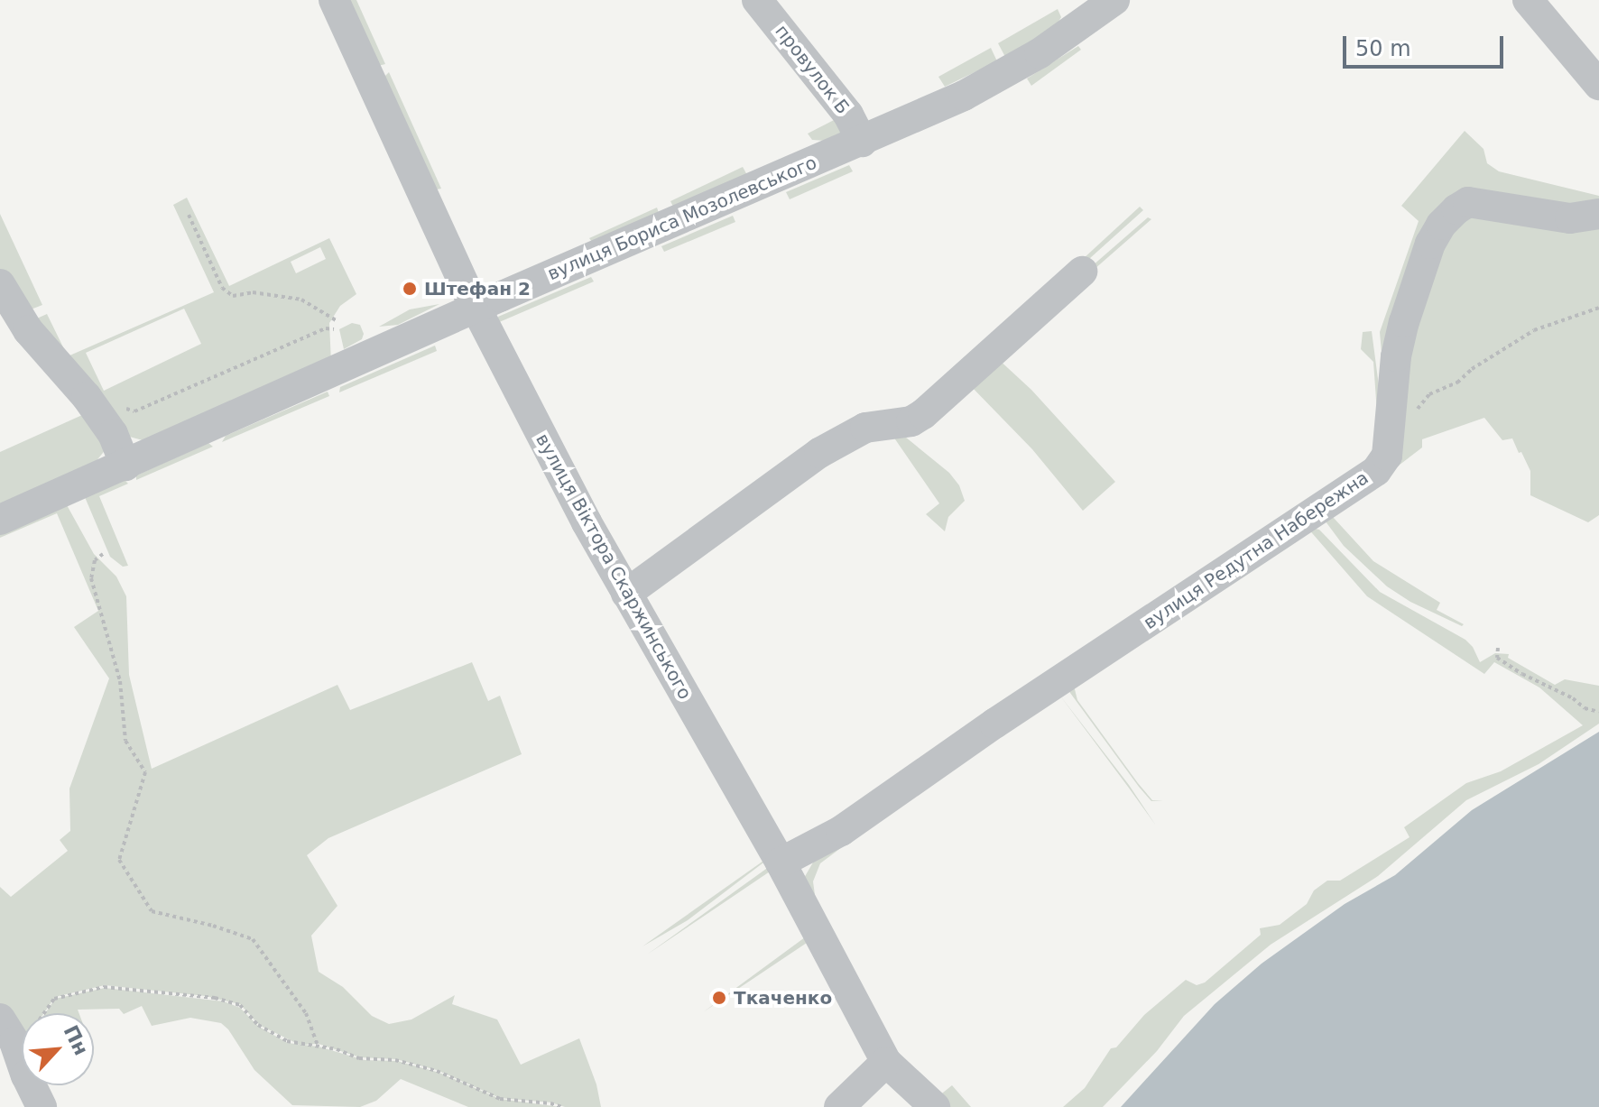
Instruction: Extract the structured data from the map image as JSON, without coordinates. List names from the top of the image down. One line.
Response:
{"streets":{"street":["провулок Б","вулиця Бориса Мозолевського","вулиця Редутна Набережна","вулиця Віктора Скаржинського"]},"crossings":[["провулок Б","вулиця Бориса Мозолевського"],["вулиця Бориса Мозолевського","вулиця Віктора Скаржинського"],["вулиця Редутна Набережна","вулиця Віктора Скаржинського"]],"places":["Штефан 2","Ткаченко"],"scale_bar":"50 m","north":"top right"}
